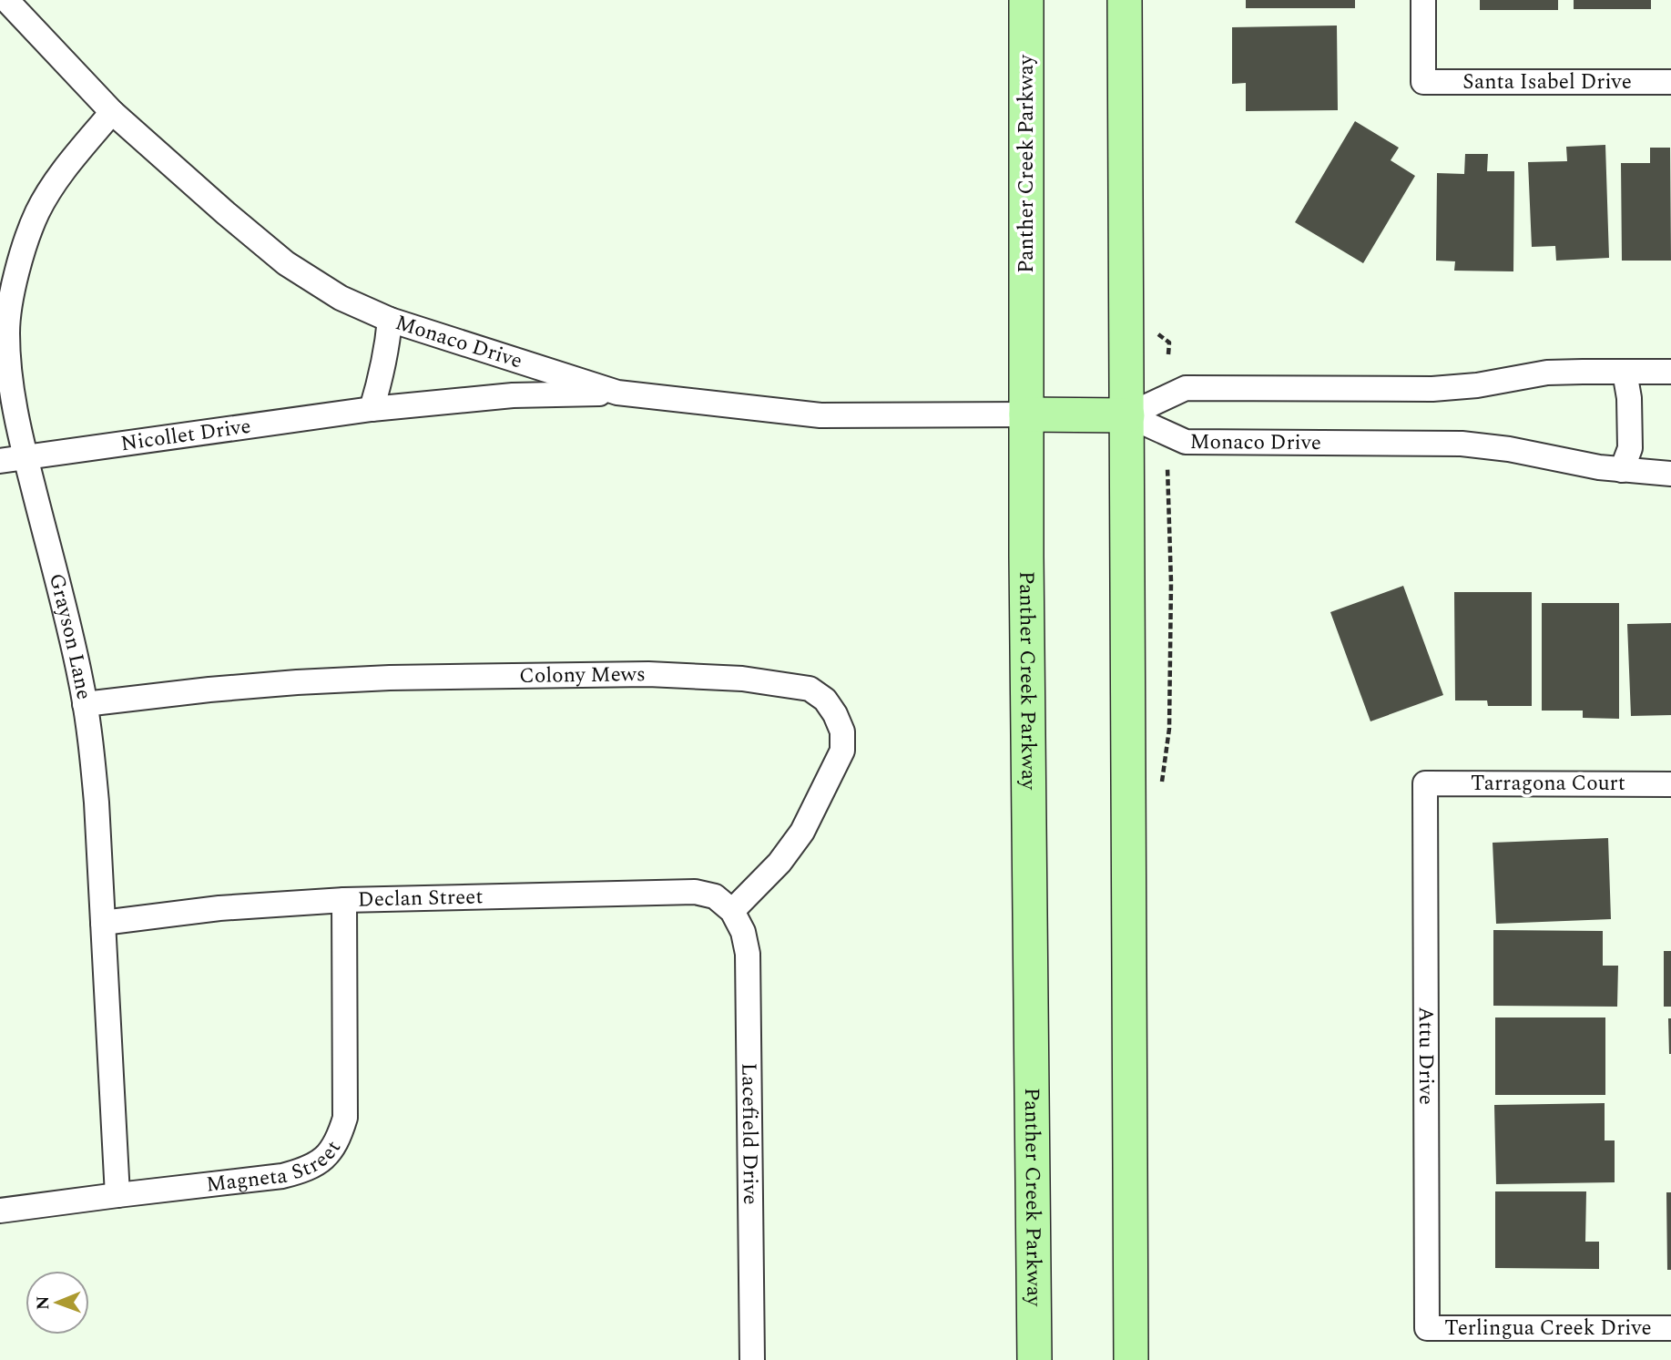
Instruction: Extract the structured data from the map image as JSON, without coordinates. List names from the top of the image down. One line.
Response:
{"streets":{"main road":["Panther Creek Parkway"],"street":["Santa Isabel Drive","Monaco Drive","Nicollet Drive","Grayson Lane","Colony Mews","Tarragona Court","Declan Street","Attu Drive","Lacefield Drive","Magneta Street","Terlingua Creek Drive"]},"crossings":[["Panther Creek Parkway","Monaco Drive"],["Monaco Drive","Nicollet Drive"],["Monaco Drive","Grayson Lane"],["Nicollet Drive","Grayson Lane"],["Grayson Lane","Colony Mews"],["Grayson Lane","Declan Street"],["Grayson Lane","Magneta Street"],["Colony Mews","Declan Street"],["Colony Mews","Lacefield Drive"],["Tarragona Court","Attu Drive"],["Declan Street","Lacefield Drive"],["Declan Street","Magneta Street"],["Attu Drive","Terlingua Creek Drive"]],"north":"left"}
